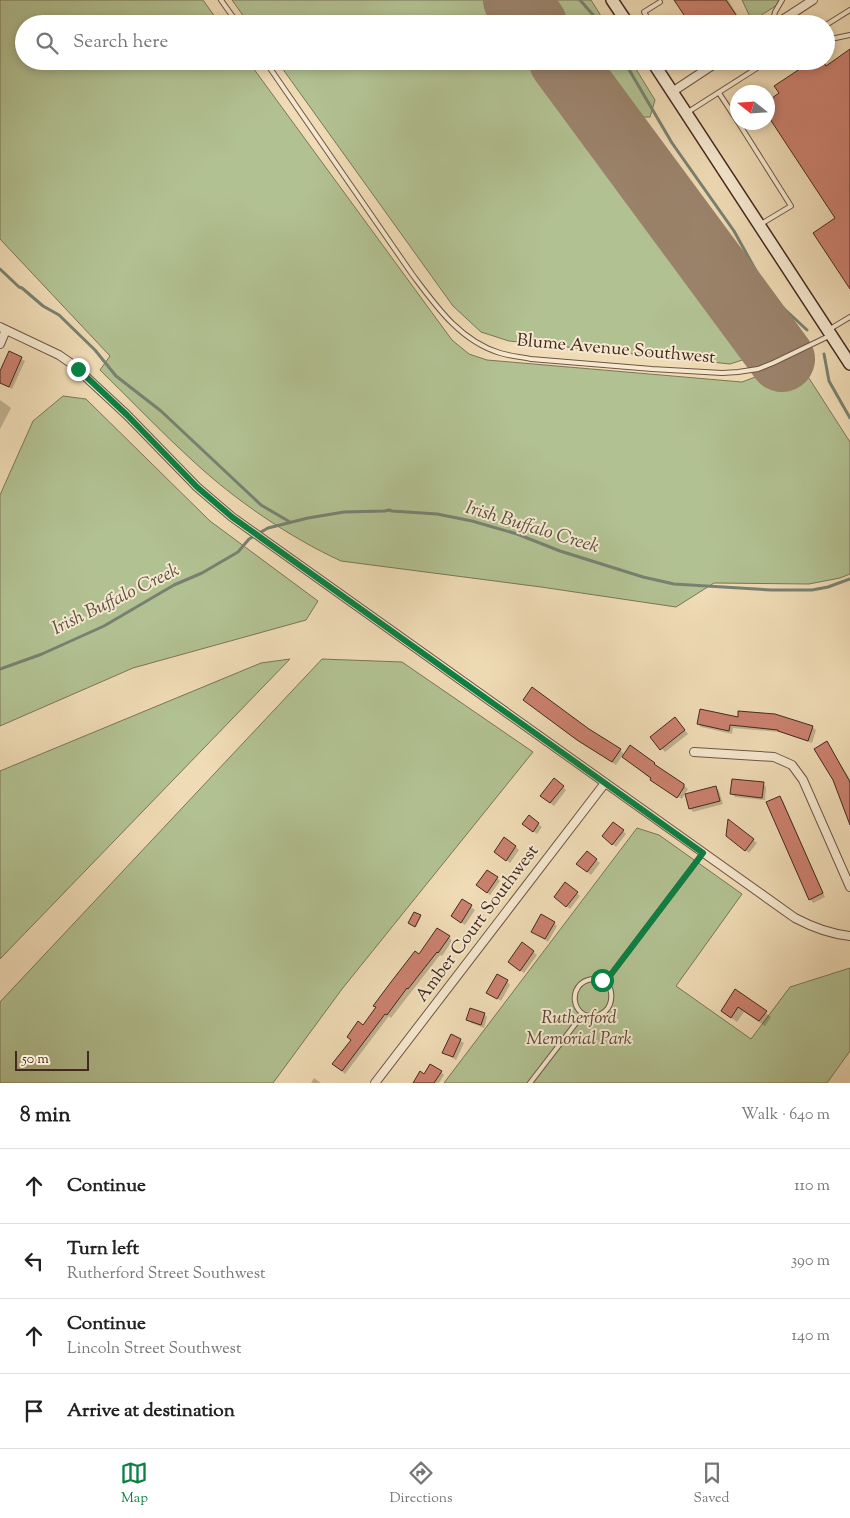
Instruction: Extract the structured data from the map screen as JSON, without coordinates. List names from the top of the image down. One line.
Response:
{"streets":{"street":["Amber Court Southwest"],"lane":["Blume Avenue Southwest"]},"water":["Irish Buffalo Creek"],"parks":["Rutherford Memorial Park"],"scale_bar":"50 m","north":"left","page":{"search":"Search here","scale":"50 m","heading":["8 min","Walk · 640 m"],"list":[["Continue","110 m"],["Turn left","Rutherford Street Southwest","390 m"],["Continue","Lincoln Street Southwest","140 m"],"Arrive at destination"],"nav":["Map","Directions","Saved"]}}
